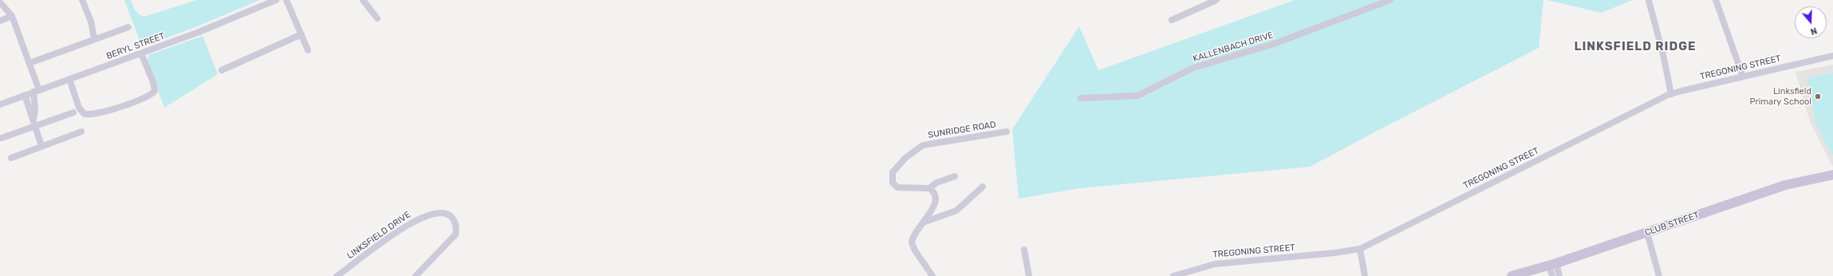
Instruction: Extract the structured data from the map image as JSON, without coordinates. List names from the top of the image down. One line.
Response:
{"streets":{"main road":["CLUB STREET"],"street":["BERYL STREET","KALLENBACH DRIVE","TREGONING STREET","SUNRIDGE ROAD","LINKSFIELD DRIVE"]},"districts":["LINKSFIELD RIDGE"],"places":["Linksfield Primary School"],"north":"bottom"}
